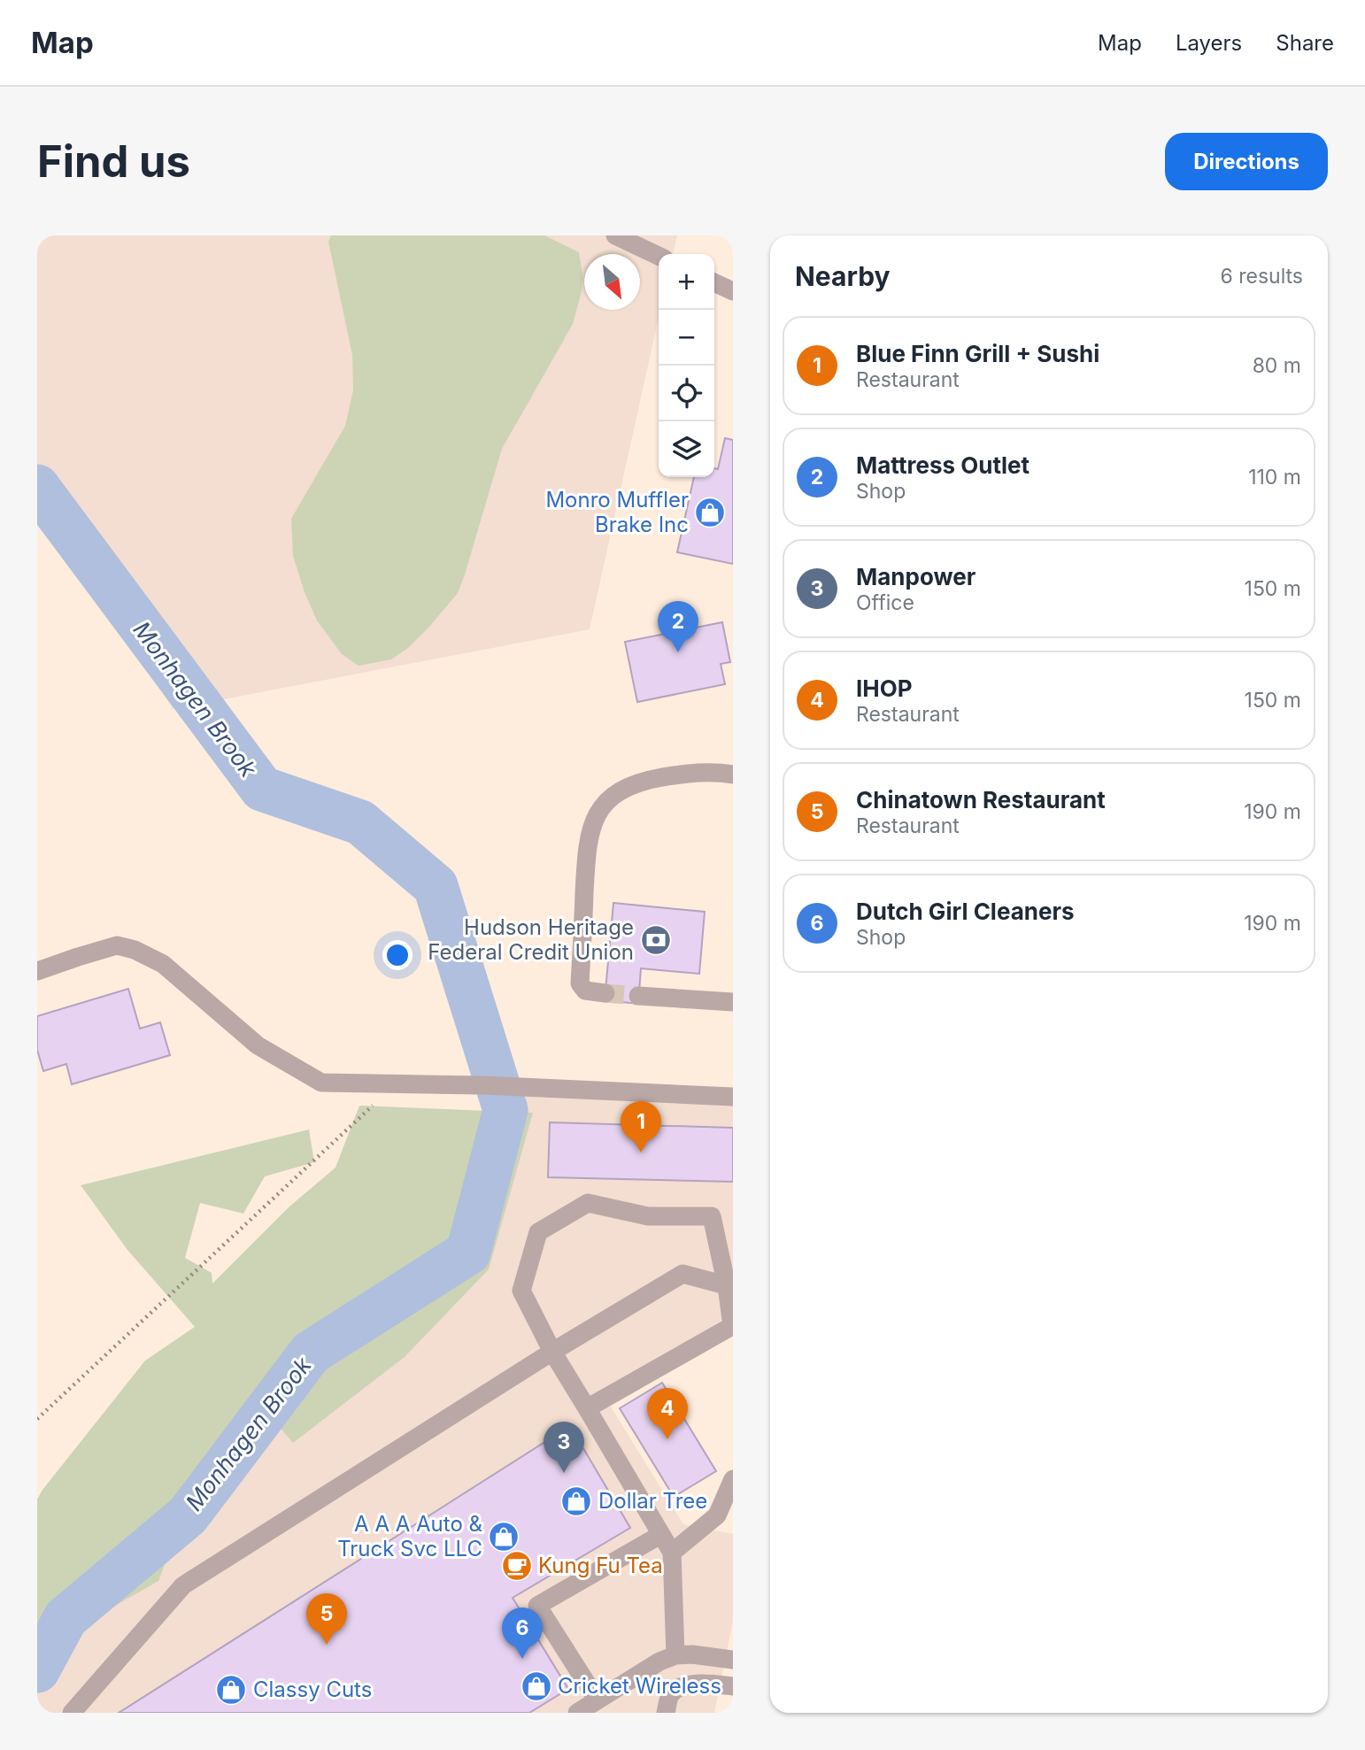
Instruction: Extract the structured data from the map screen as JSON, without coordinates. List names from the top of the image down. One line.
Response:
{"water":["Monhagen Brook"],"places":{"shop":["Monro Muffler Brake Inc","Dollar Tree","A A A Auto & Truck Svc LLC","Cricket Wireless","Classy Cuts"],"bank":["Hudson Heritage Federal Credit Union"],"cafe":["Kung Fu Tea"]},"north":"bottom right","page":{"header":"Map","nav":["Map","Layers","Share"],"buttons":"Directions","title":"Find us","heading":["Nearby","6 results"],"map_buttons":["+","−"],"list":[{"mark":"1","name":"Blue Finn Grill + Sushi","note":"Restaurant","value":"80 m"},{"mark":"2","name":"Mattress Outlet","note":"Shop","value":"110 m"},{"mark":"3","name":"Manpower","note":"Office","value":"150 m"},{"mark":"4","name":"IHOP","note":"Restaurant","value":"150 m"},{"mark":"5","name":"Chinatown Restaurant","note":"Restaurant","value":"190 m"},{"mark":"6","name":"Dutch Girl Cleaners","note":"Shop","value":"190 m"}],"pins":["2","1","4","3","5","6"]}}
